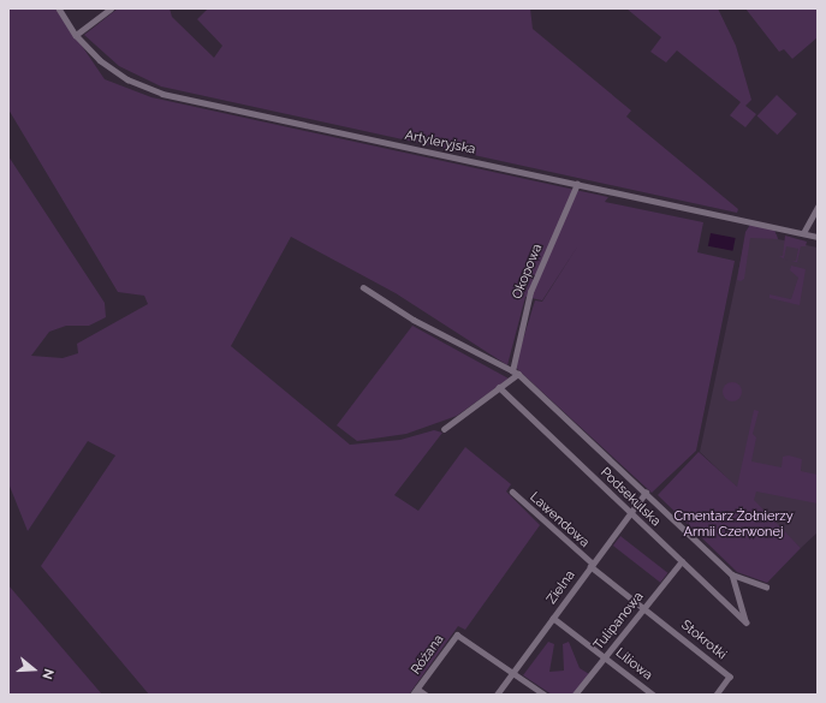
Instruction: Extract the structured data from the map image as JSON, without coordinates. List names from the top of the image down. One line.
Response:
{"streets":{"street":["Artyleryjska","Okopowa","Podsekulska","Lawendowa","Zielna","Tulipanowa","Stokrotki","Różana","Liliowa"]},"crossings":[["Artyleryjska","Okopowa"],["Podsekulska","Zielna"],["Podsekulska","Tulipanowa"],["Lawendowa","Zielna"],["Lawendowa","Tulipanowa"],["Lawendowa","Stokrotki"],["Zielna","Różana"],["Zielna","Liliowa"],["Tulipanowa","Stokrotki"],["Tulipanowa","Liliowa"]],"parks":["Cmentarz Żołnierzy Armii Czerwonej"],"north":"right"}
